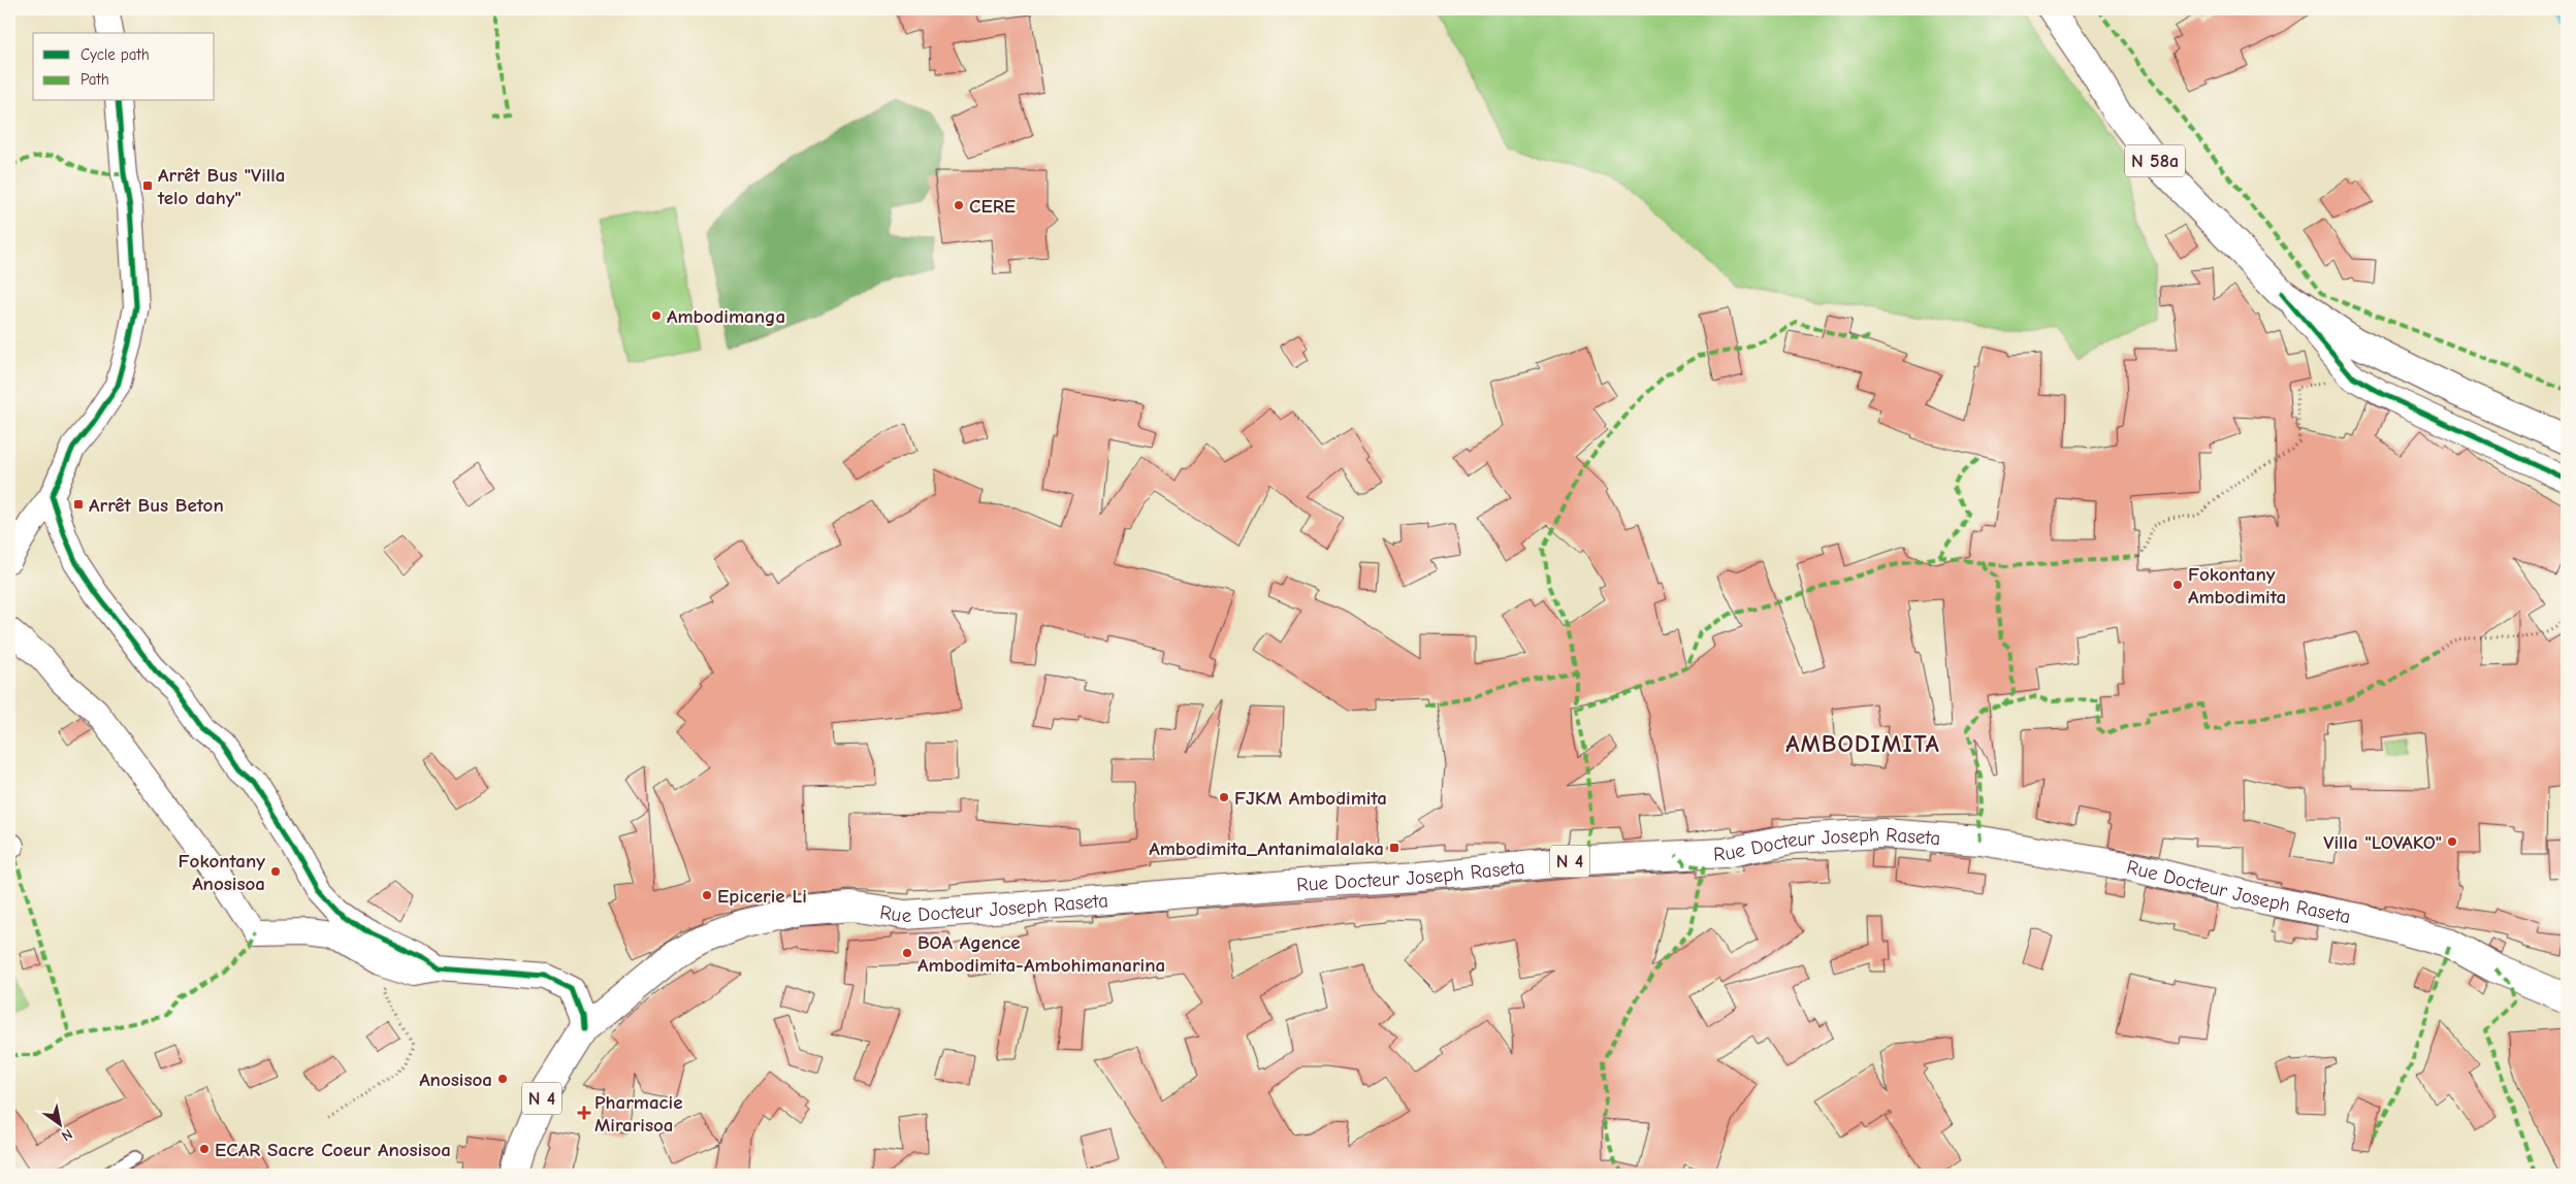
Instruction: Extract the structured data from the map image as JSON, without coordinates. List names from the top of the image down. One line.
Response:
{"streets":{"main road":["N 58a","Rue Docteur Joseph Raseta","N 4"]},"districts":["AMBODIMITA"],"places":{"transit":["Arrêt Bus \"Villa telo dahy\"","Arrêt Bus Beton","Ambodimita_Antanimalalaka"],"other":["CERE","Ambodimanga","Fokontany Ambodimita","FJKM Ambodimita","Villa \"LOVAKO\"","Fokontany Anosisoa","Epicerie Li","BOA Agence Ambodimita-Ambohimanarina","Anosisoa","ECAR Sacre Coeur Anosisoa"],"health":["Pharmacie Mirarisoa"]},"legend":["Cycle path","Path"],"north":"bottom right"}
